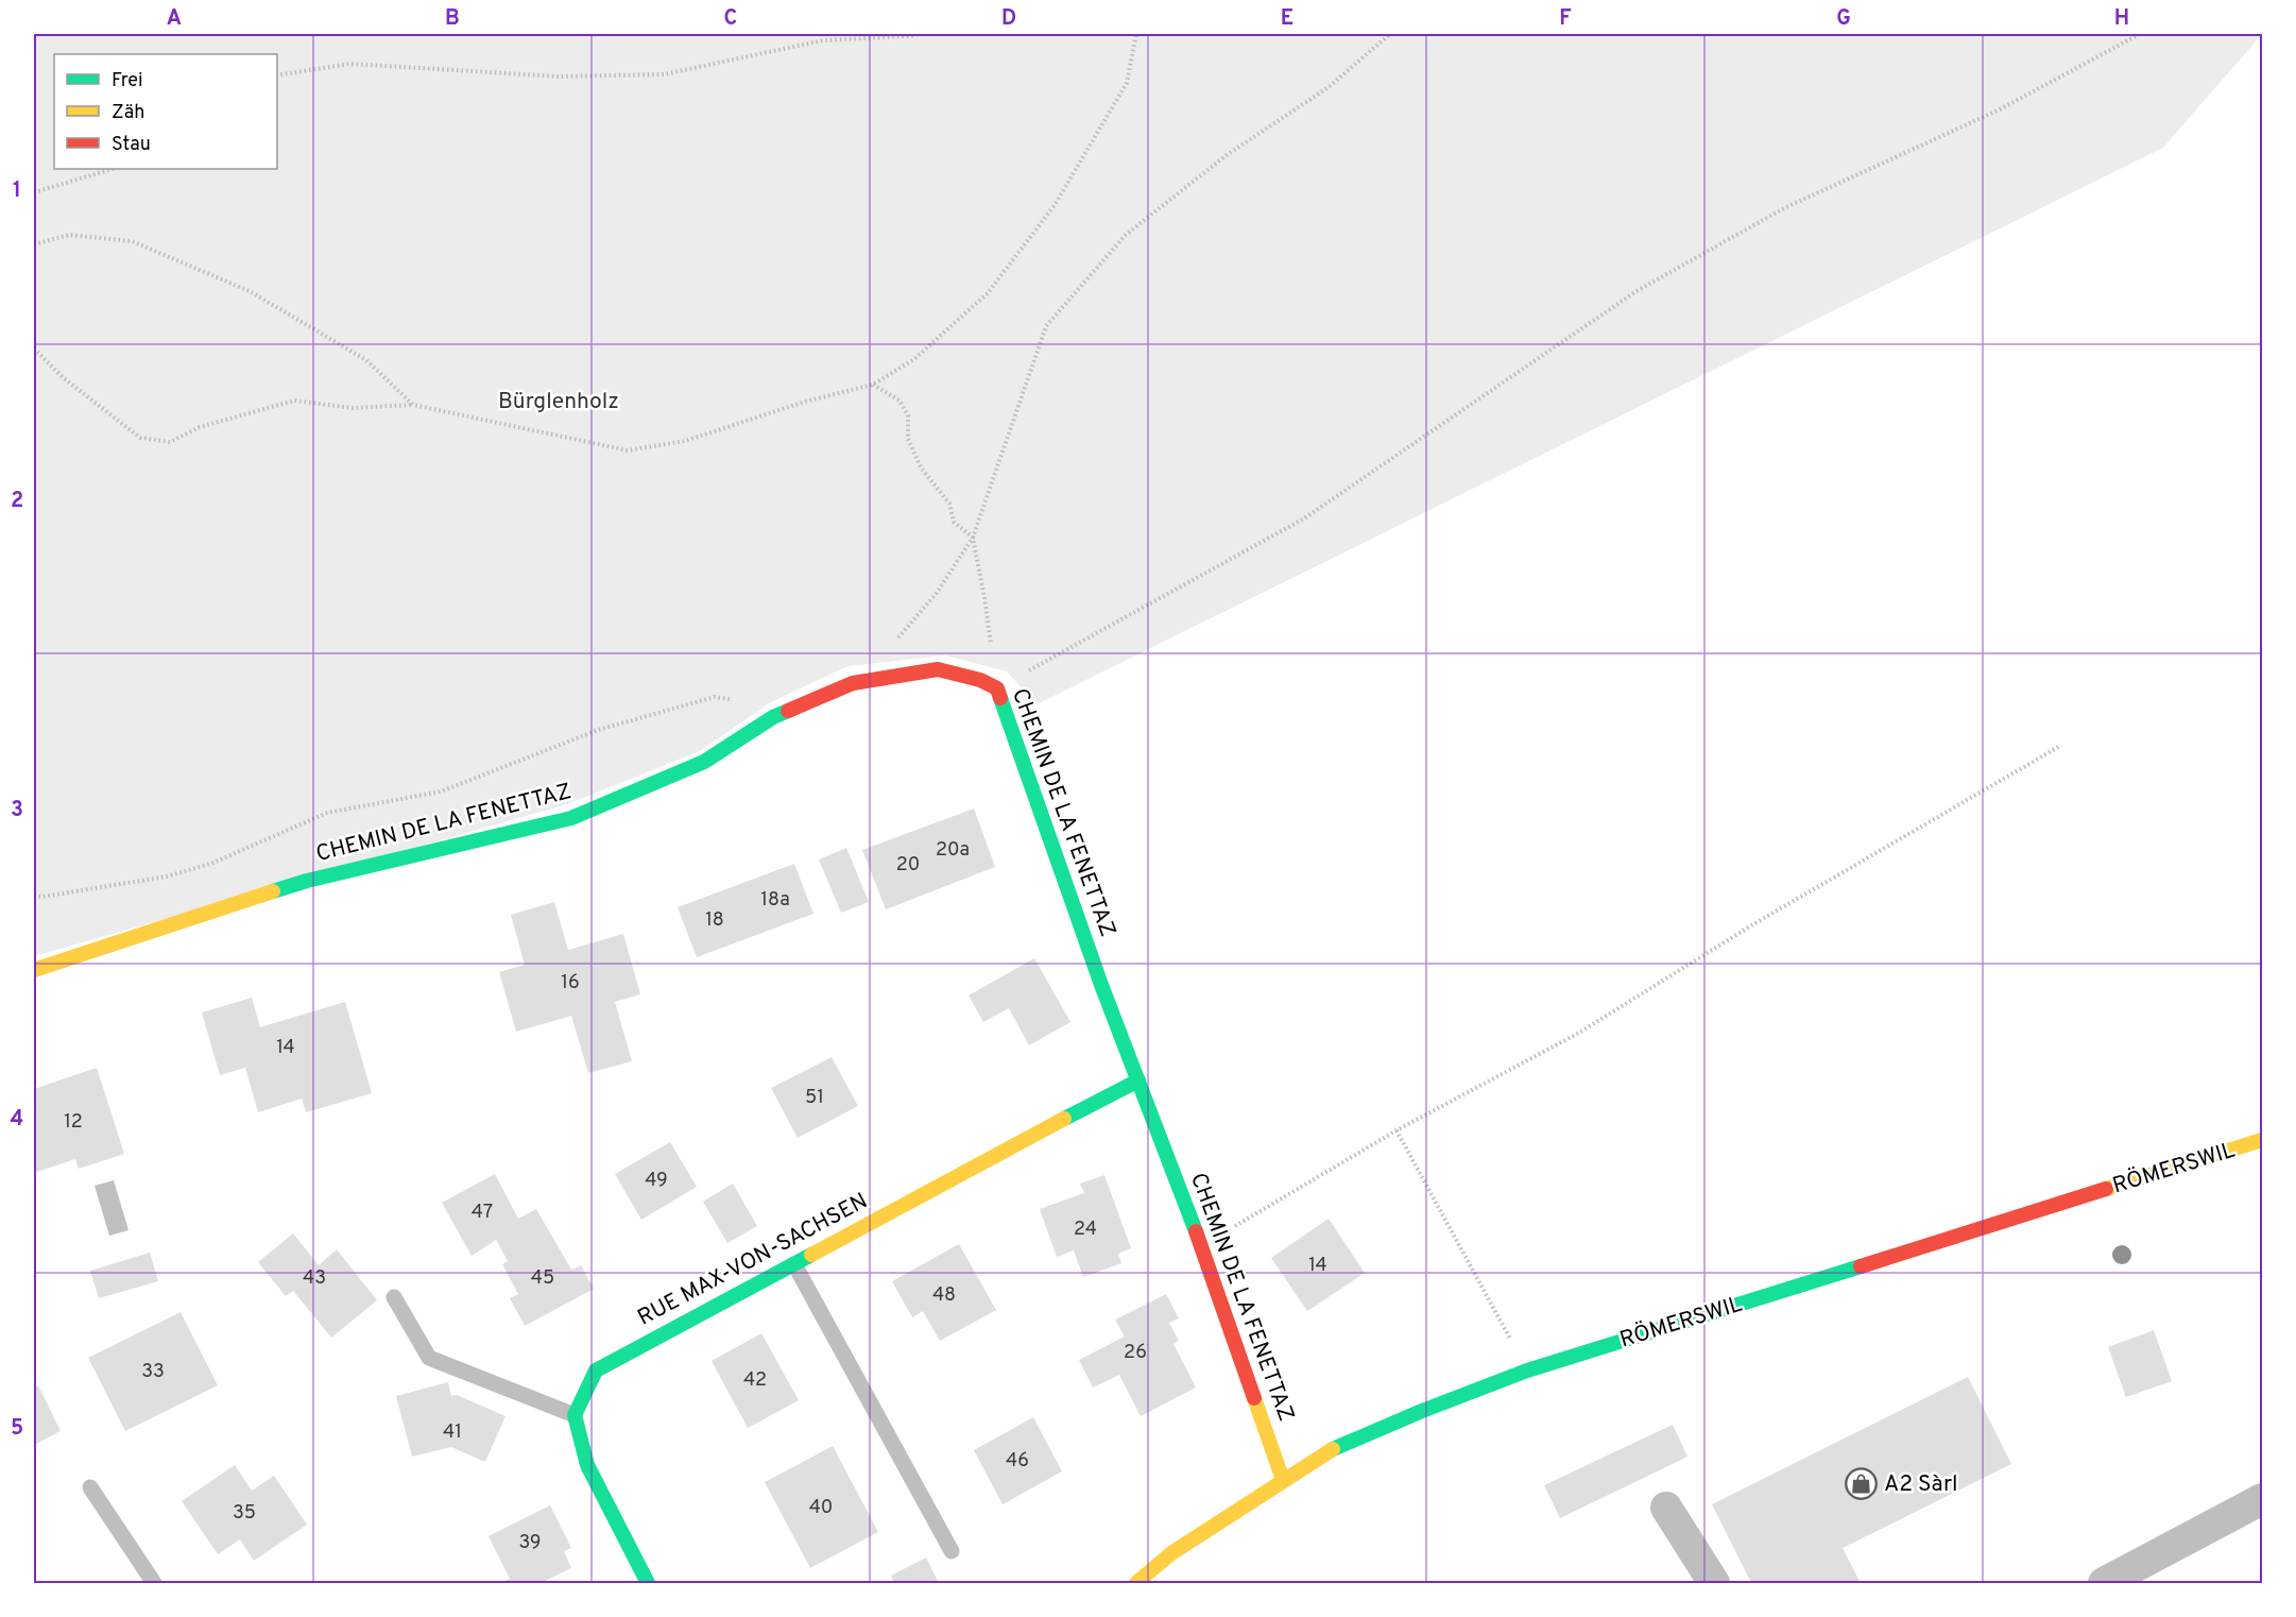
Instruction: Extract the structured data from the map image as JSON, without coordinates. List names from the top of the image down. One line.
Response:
{"streets":{"street":["CHEMIN DE LA FENETTAZ","RÖMERSWIL","RUE MAX-VON-SACHSEN"]},"crossings":[["CHEMIN DE LA FENETTAZ","RÖMERSWIL"],["CHEMIN DE LA FENETTAZ","RUE MAX-VON-SACHSEN"]],"parks":["Bürglenholz"],"places":{"shop":["A2 Sàrl"]},"house_numbers":["20a","20","18a","18","16","14","51","12","49","47","24","14","43","45","48","26","33","42","41","46","40","35","39"],"legend":["Frei","Zäh","Stau"],"grid":{"columns":["A","B","C","D","E","F","G","H"],"rows":["1","2","3","4","5"]}}
